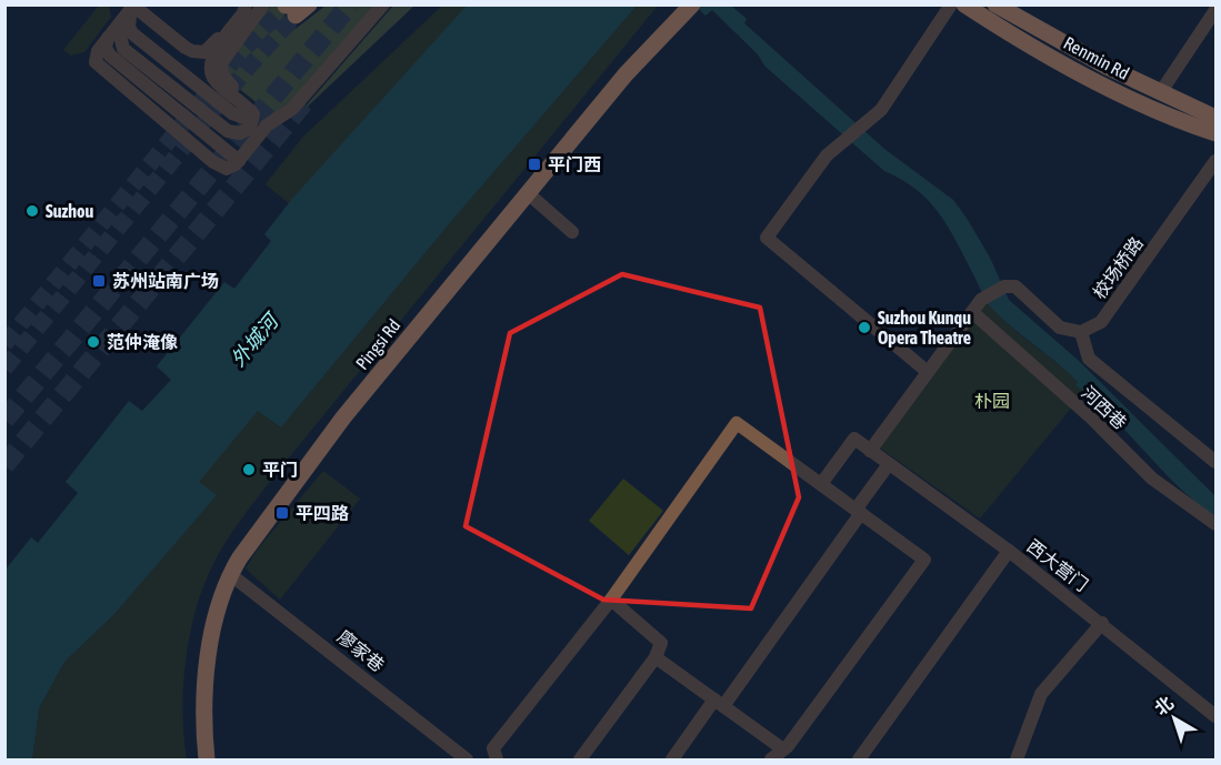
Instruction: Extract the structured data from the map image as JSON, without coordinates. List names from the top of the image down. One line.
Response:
{"streets":{"main road":["Renmin Rd","Pingsi Rd"],"street":["校场桥路","河西巷","西大营门","廖家巷"]},"crossings":[["Pingsi Rd","廖家巷"]],"water":["外城河"],"parks":["朴园"],"places":{"transit":["平门西","苏州站南广场","平四路"],"other":["Suzhou","Suzhou Kunqu Opera Theatre","范仲淹像","平门"]},"north":"top left"}
